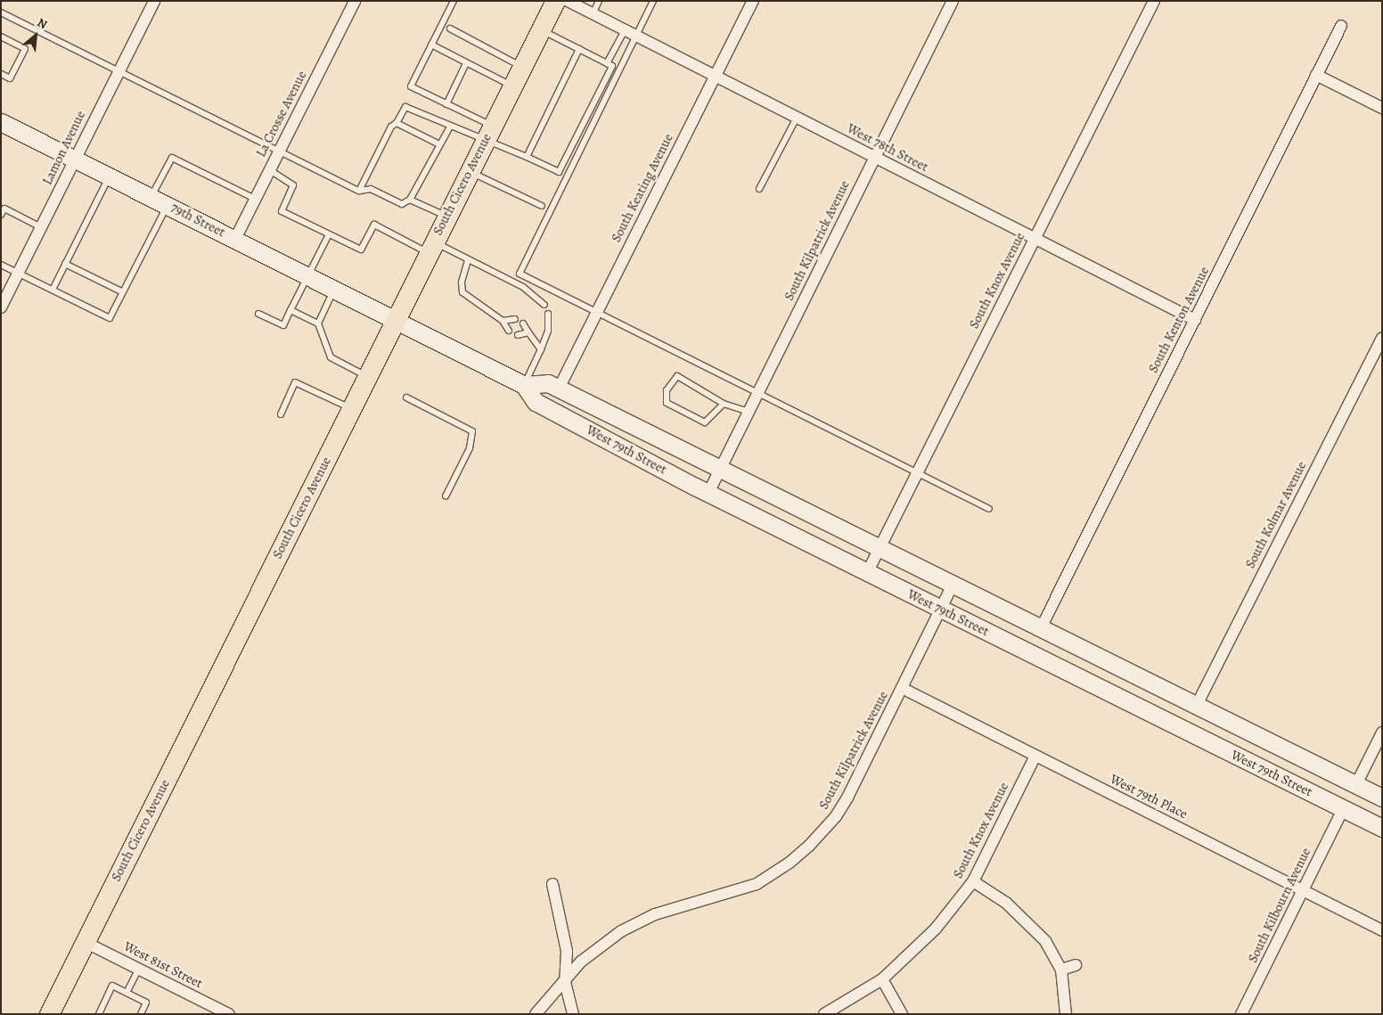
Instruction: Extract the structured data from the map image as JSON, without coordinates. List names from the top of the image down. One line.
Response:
{"streets":{"main road":["South Cicero Avenue","79th Street","West 79th Street"],"street":["La Crosse Avenue","Lamon Avenue","West 78th Street","South Keating Avenue","South Kilpatrick Avenue","South Knox Avenue","South Kenton Avenue","South Kolmar Avenue","West 79th Place","South Kilbourn Avenue","West 81st Street"]},"crossings":[["La Crosse Avenue","79th Street"],["Lamon Avenue","79th Street"],["West 78th Street","South Keating Avenue"],["West 78th Street","South Kilpatrick Avenue"],["West 78th Street","South Knox Avenue"],["West 78th Street","South Kenton Avenue"],["South Cicero Avenue","79th Street"],["South Cicero Avenue","West 79th Street"],["South Cicero Avenue","West 81st Street"],["South Keating Avenue","West 79th Street"],["79th Street","West 79th Street"],["South Kilpatrick Avenue","West 79th Street"],["South Kilpatrick Avenue","West 79th Place"],["South Knox Avenue","West 79th Street"],["South Knox Avenue","West 79th Place"],["South Kenton Avenue","West 79th Street"],["West 79th Street","South Kolmar Avenue"],["West 79th Street","South Kilbourn Avenue"],["West 79th Place","South Kilbourn Avenue"]],"north":"top right"}
